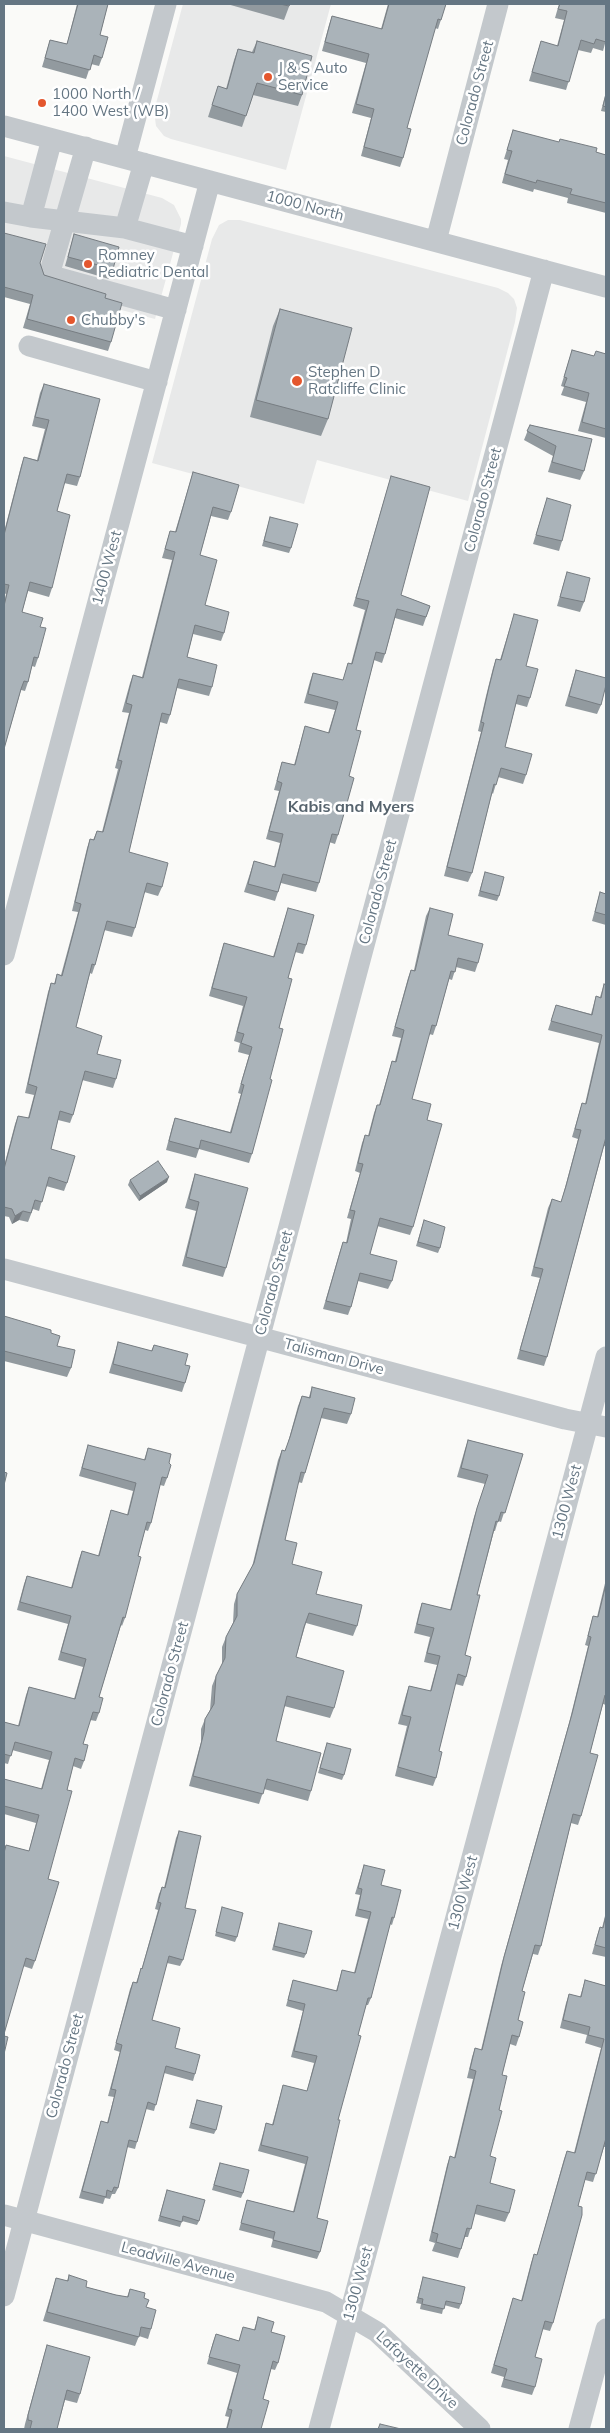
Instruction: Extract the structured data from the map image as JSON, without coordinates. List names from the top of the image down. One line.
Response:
{"streets":{"street":["Colorado Street","1000 North","1400 West","Talisman Drive","1300 West","Leadville Avenue","Lafayette Drive"]},"crossings":[["Colorado Street","1000 North"],["Colorado Street","Talisman Drive"],["Colorado Street","Leadville Avenue"],["1000 North","1400 West"],["Talisman Drive","1300 West"],["1300 West","Leadville Avenue"],["1300 West","Lafayette Drive"],["Leadville Avenue","Lafayette Drive"]],"districts":["Kabis and Myers"],"places":["J & S Auto Service","1000 North / 1400 West (WB)","Romney Pediatric Dental","Chubby's","Stephen D Ratcliffe Clinic"]}
